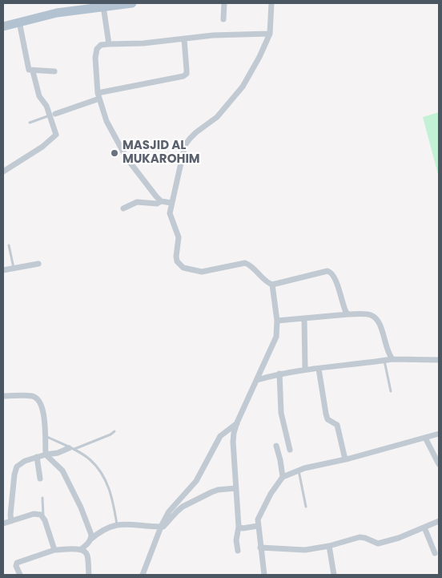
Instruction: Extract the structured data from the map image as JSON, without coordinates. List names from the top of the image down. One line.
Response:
{"places":["MASJID AL MUKAROHIM"]}
